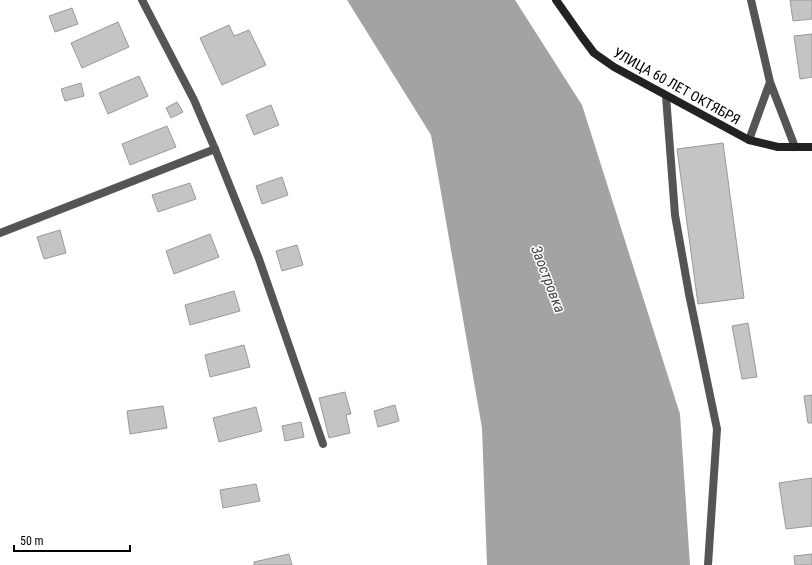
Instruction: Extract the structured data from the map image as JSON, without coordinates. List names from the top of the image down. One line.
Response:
{"streets":{"street":["УЛИЦА 60 ЛЕТ ОКТЯБРЯ"]},"water":["Заостровка"],"scale_bar":"50 m"}
